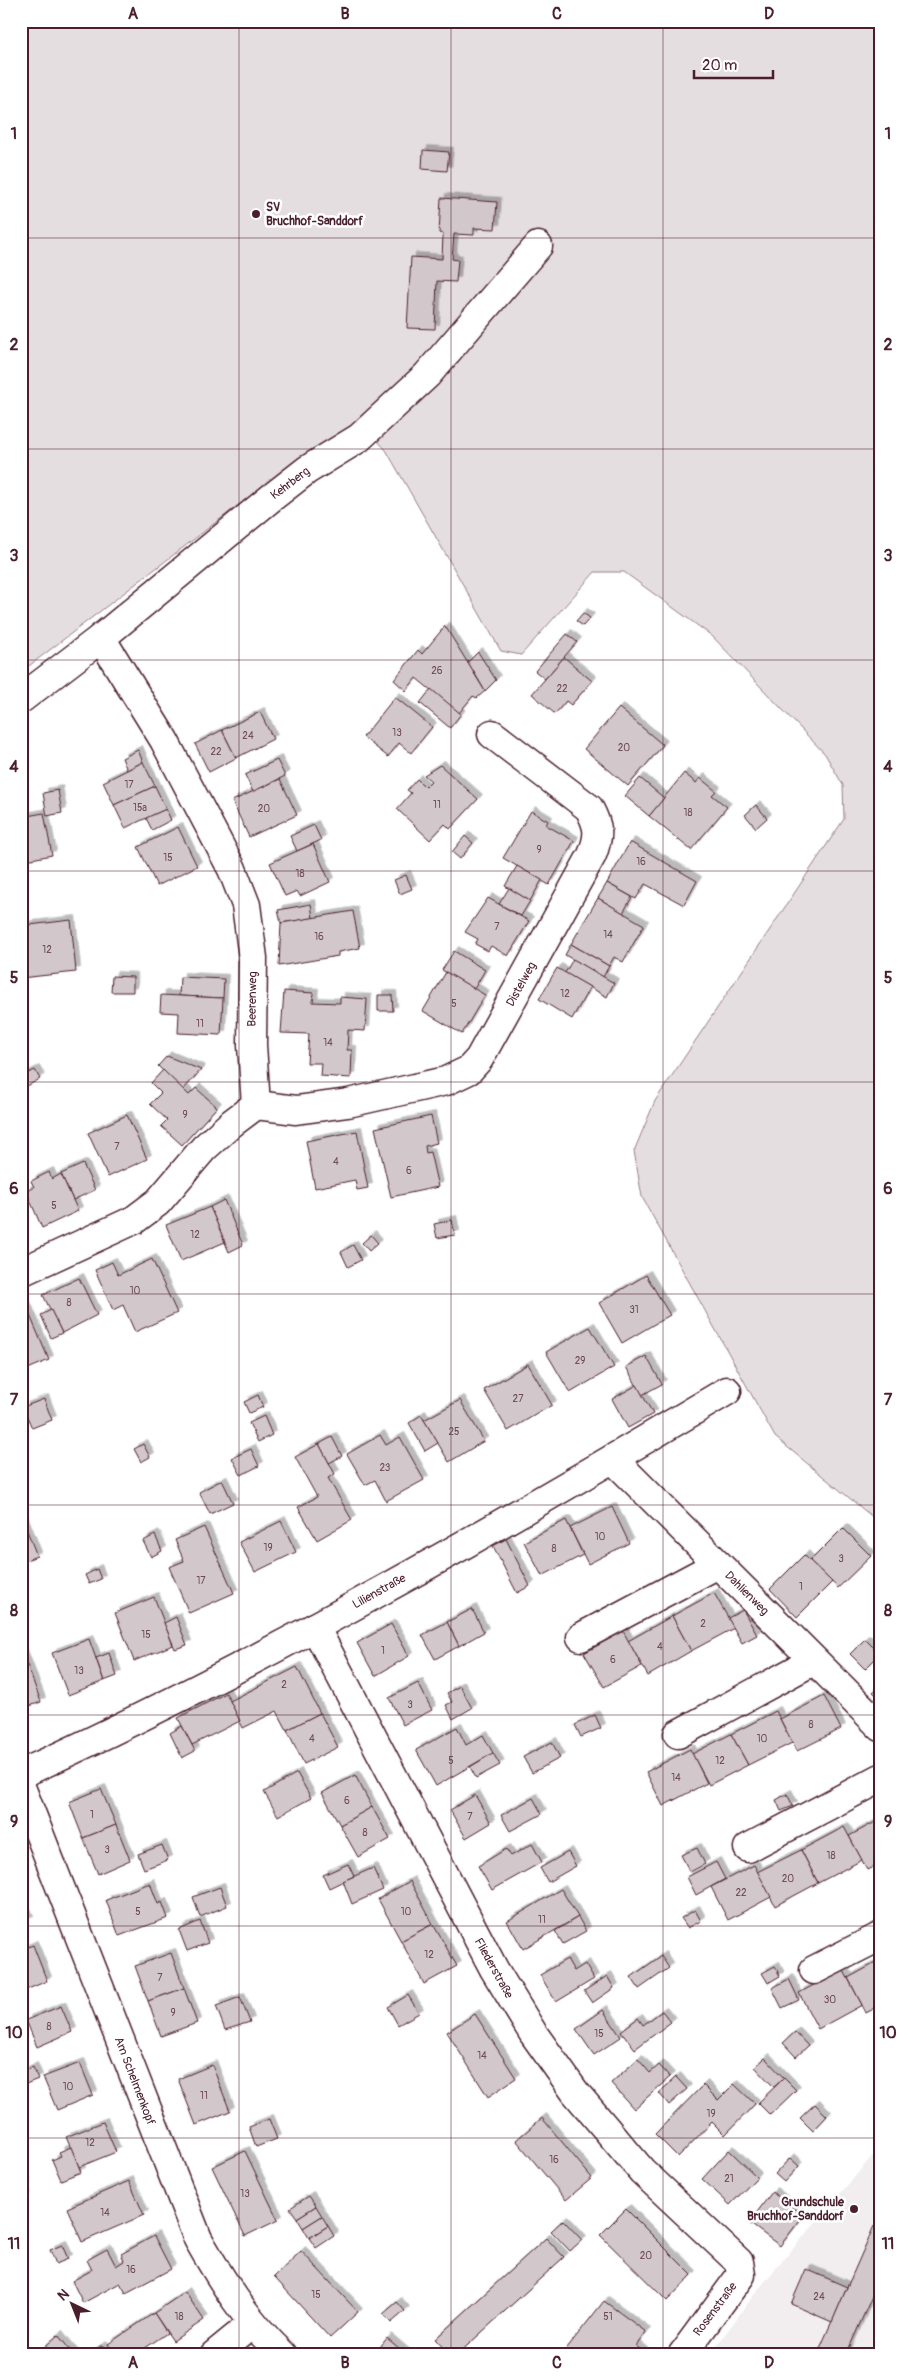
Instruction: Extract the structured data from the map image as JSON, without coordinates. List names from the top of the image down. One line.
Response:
{"streets":{"street":["Kehrberg","Distelweg","Beerenweg","Lilienstraße","Dahlienweg","Fliederstraße","Am Schelmenkopf","Rosenstraße"]},"crossings":[["Kehrberg","Beerenweg"],["Distelweg","Beerenweg"],["Lilienstraße","Dahlienweg"],["Lilienstraße","Fliederstraße"],["Fliederstraße","Rosenstraße"]],"places":["SV Bruchhof-Sanddorf","Grundschule Bruchhof-Sanddorf"],"house_numbers":["26","22","13","24","20","22","17","11","15a","20","18","9","15","16","18","7","14","16","12","12","5","11","14","9","7","4","6","5","12","10","8","31","29","27","25","23","10","19","8","3","17","1","2","15","4","1","6","13","2","3","8","4","10","5","12","14","6","1","7","8","3","18","20","22","5","10","11","12","7","30","9","8","15","14","10","11","19","12","16","21","13","14","20","16","15","24","18","51"],"scale_bar":"20 m","north":"top left","grid":{"columns":["A","B","C","D"],"rows":["1","2","3","4","5","6","7","8","9","10","11"]}}
